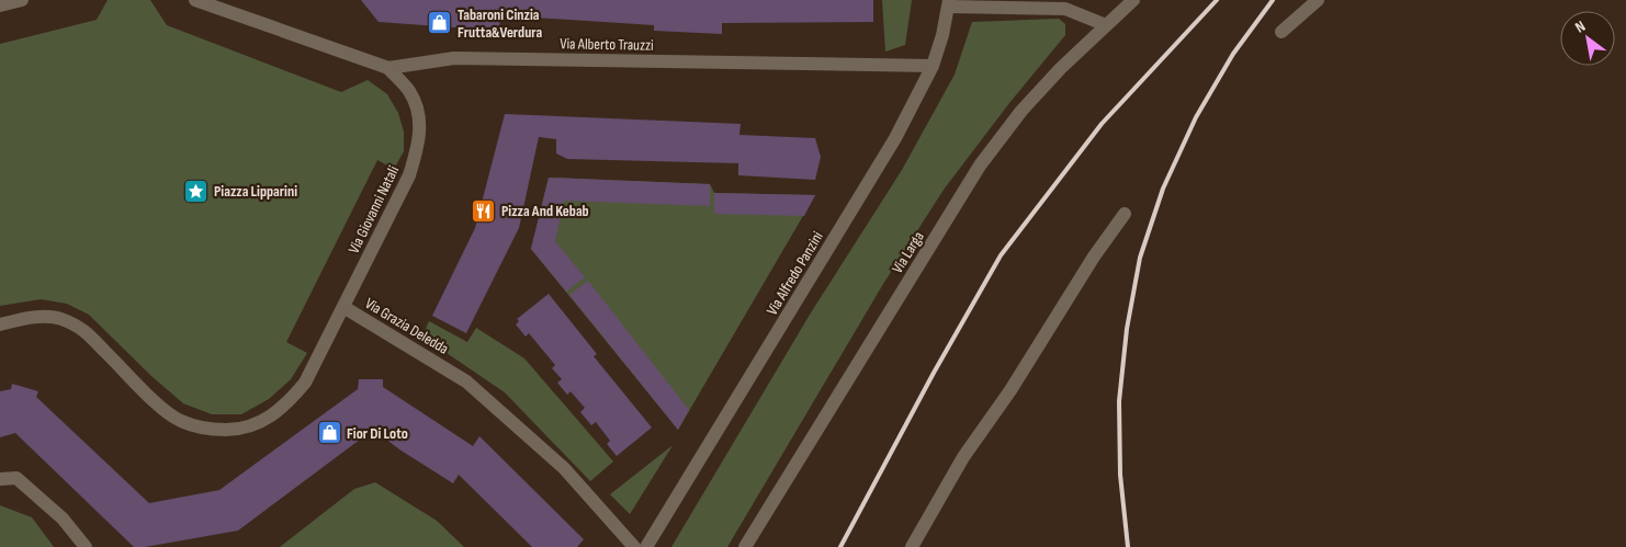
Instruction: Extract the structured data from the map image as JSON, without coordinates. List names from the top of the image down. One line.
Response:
{"streets":{"street":["Via Alberto Trauzzi","Via Giovanni Natali","Via Larga","Via Alfredo Panzini","Via Grazia Deledda"]},"crossings":[["Via Alberto Trauzzi","Via Giovanni Natali"],["Via Alberto Trauzzi","Via Alfredo Panzini"],["Via Giovanni Natali","Via Grazia Deledda"],["Via Larga","Via Alfredo Panzini"]],"places":{"shop":["Tabaroni Cinzia Frutta&Verdura","Fior Di Loto"],"place":["Piazza Lipparini"],"restaurant":["Pizza And Kebab"]},"north":"top left"}
